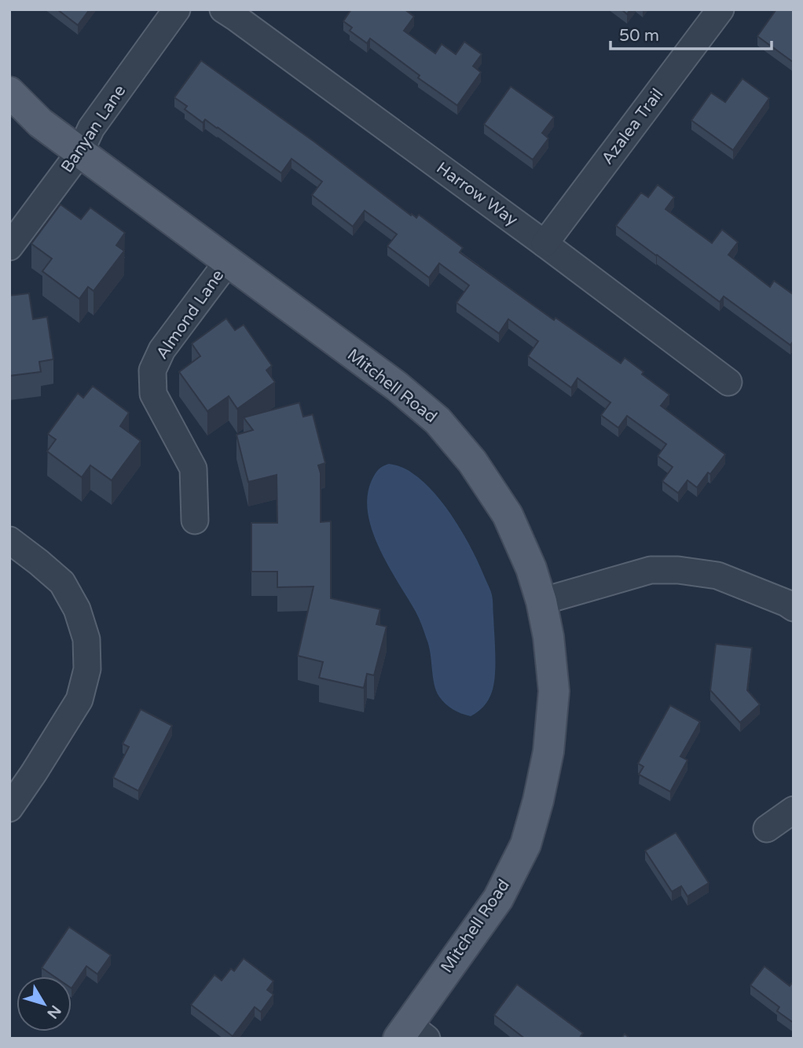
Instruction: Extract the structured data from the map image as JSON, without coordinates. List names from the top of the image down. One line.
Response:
{"streets":{"main road":["Mitchell Road"],"street":["Azalea Trail","Banyan Lane","Harrow Way","Almond Lane"]},"crossings":[["Azalea Trail","Harrow Way"],["Banyan Lane","Mitchell Road"],["Almond Lane","Mitchell Road"]],"scale_bar":"50 m","north":"bottom right"}
